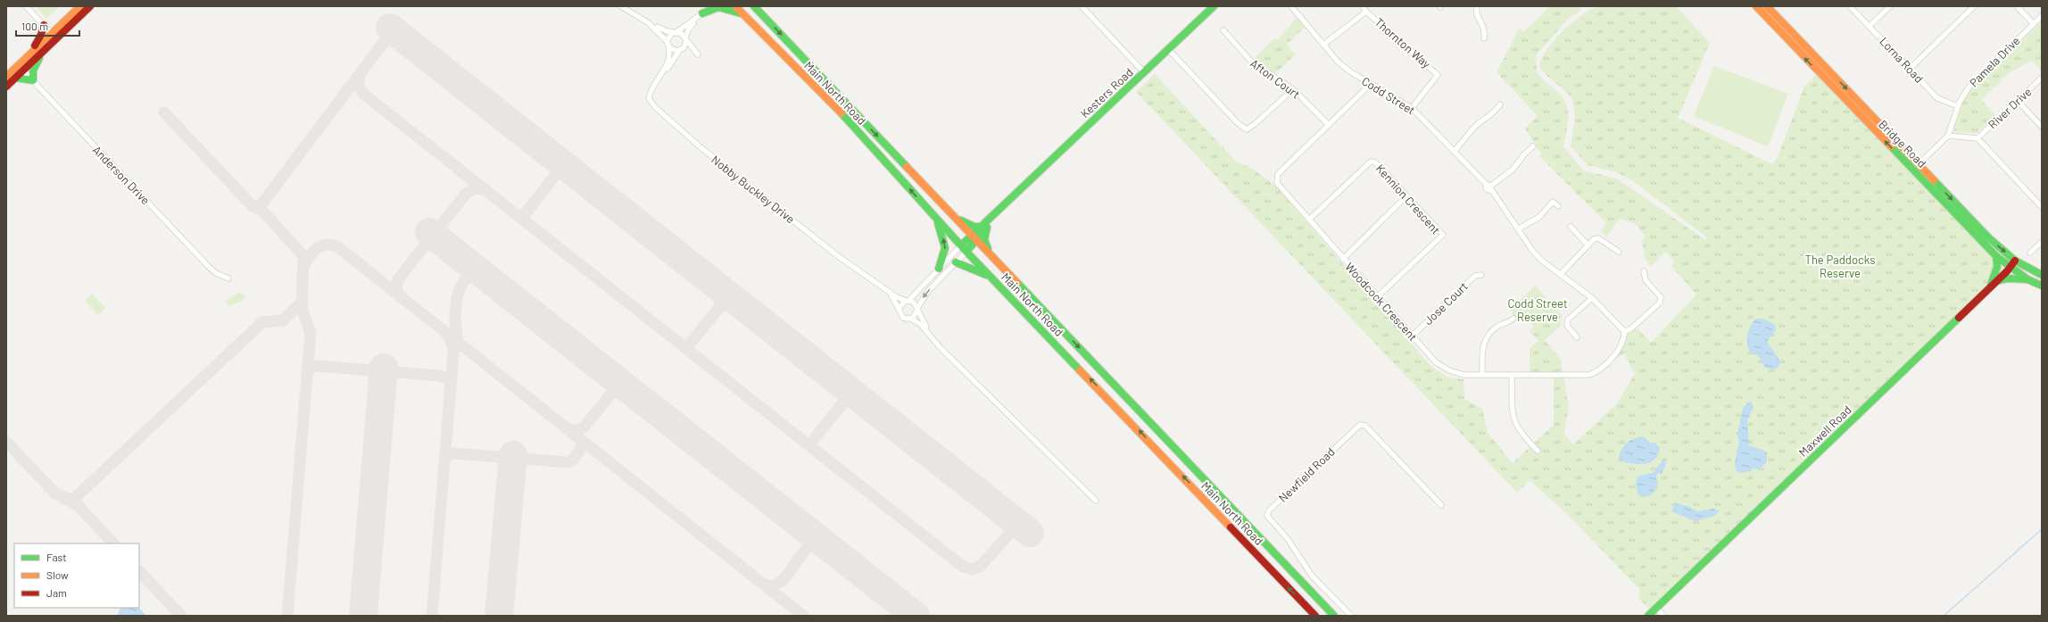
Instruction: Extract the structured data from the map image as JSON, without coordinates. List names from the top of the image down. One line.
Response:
{"streets":{"main road":["Main North Road","Kesters Road","Bridge Road","Maxwell Road"],"street":["Thornton Way","Lorna Road","Pamela Drive","Afton Court","Codd Street","River Drive","Anderson Drive","Nobby Buckley Drive","Kennion Crescent","Woodcock Crescent","Jose Court","Newfield Road"]},"crossings":[["Thornton Way","Codd Street"],["Lorna Road","Pamela Drive"],["Pamela Drive","Bridge Road"],["Afton Court","Woodcock Crescent"],["Main North Road","Kesters Road"],["Kesters Road","Nobby Buckley Drive"],["Codd Street","Woodcock Crescent"],["Bridge Road","Maxwell Road"],["Kennion Crescent","Woodcock Crescent"],["Woodcock Crescent","Jose Court"]],"parks":["The Paddocks Reserve","Codd Street Reserve"],"legend":["Fast","Slow","Jam"],"scale_bar":"100 m"}
